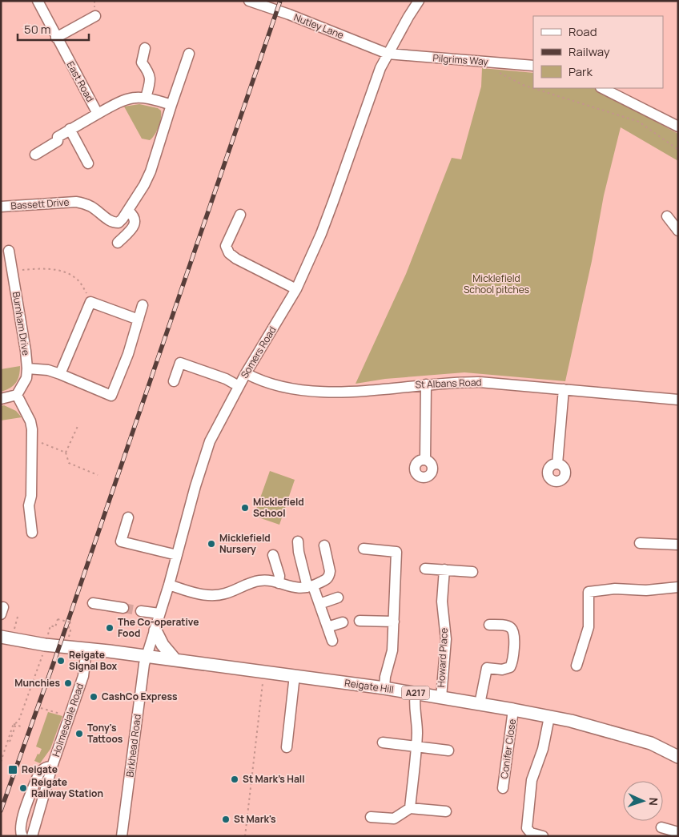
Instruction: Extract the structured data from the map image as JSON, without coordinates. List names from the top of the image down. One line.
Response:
{"streets":{"main road":["Reigate Hill","A217"],"street":["Nutley Lane","Pilgrims Way","East Road","Bassett Drive","Burnham Drive","Somers Road","St Albans Road","Howard Place","Holmesdale Road","Birkhead Road","Conifer Close"]},"crossings":[["Nutley Lane","Pilgrims Way"],["Nutley Lane","Somers Road"],["Pilgrims Way","Somers Road"],["East Road","Bassett Drive"],["Somers Road","St Albans Road"],["Somers Road","Reigate Hill"],["Somers Road","Birkhead Road"],["Howard Place","Reigate Hill"],["Reigate Hill","Holmesdale Road"],["Reigate Hill","Birkhead Road"],["Reigate Hill","Conifer Close"]],"parks":["Micklefield School pitches"],"places":{"other":["Micklefield School","Micklefield Nursery","The Co-operative Food","Reigate Signal Box","Munchies","CashCo Express","Tony's Tattoos","St Mark's Hall","Reigate Railway Station","St Mark's"],"transit":["Reigate"]},"legend":["Road","Railway","Park"],"scale_bar":"50 m","north":"right"}
